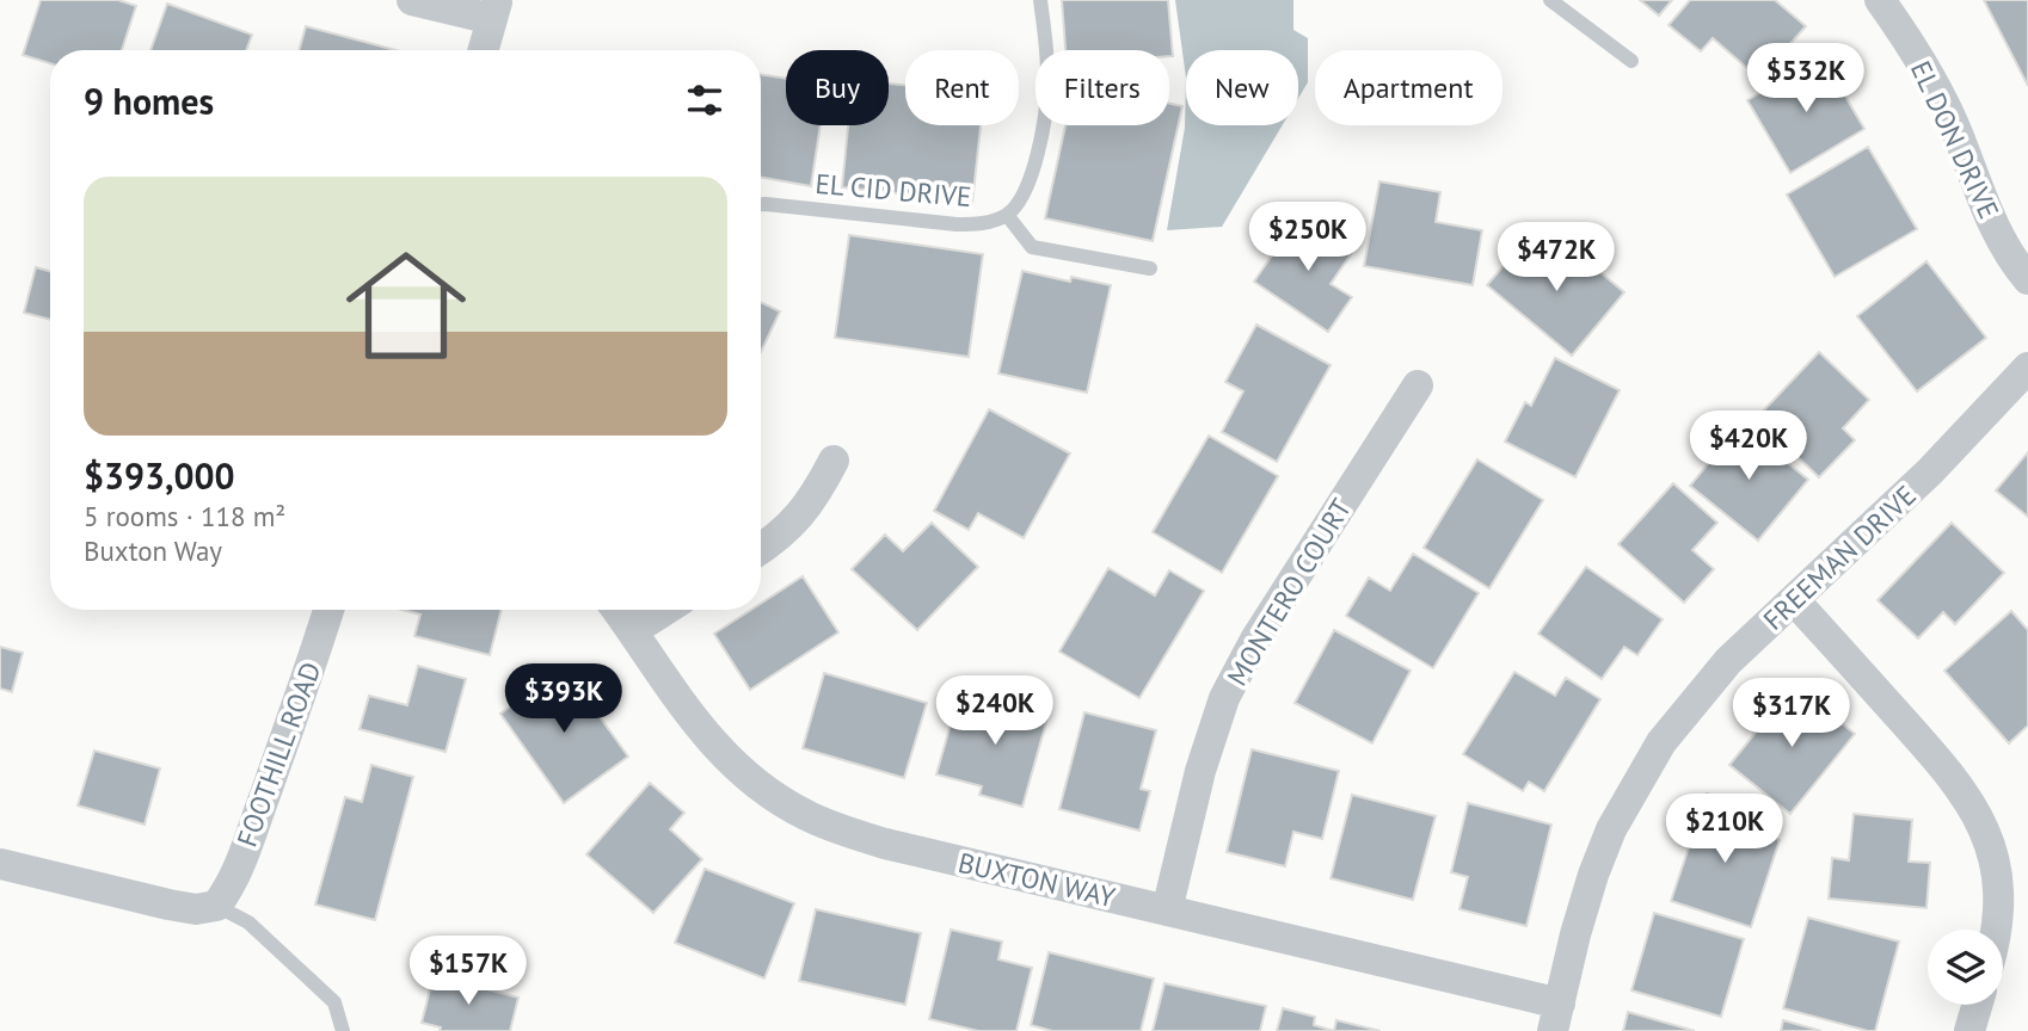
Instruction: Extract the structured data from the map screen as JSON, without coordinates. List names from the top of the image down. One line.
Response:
{"streets":{"street":["EL DON DRIVE","FREEMAN DRIVE","MONTERO COURT","FOOTHILL ROAD","BUXTON WAY"],"lane":["EL CID DRIVE"]},"crossings":[["FREEMAN DRIVE","BUXTON WAY"],["MONTERO COURT","BUXTON WAY"]],"page":{"price":["$532K","$250K","$472K","$420K","$393K","$240K","$317K","$210K","$157K"],"chip":["Buy","Rent","Filters","New","Apartment"],"heading":"9 homes","list":[{"name":"$393,000","note":"5 rooms · 118 m² · Buxton Way"}]}}
